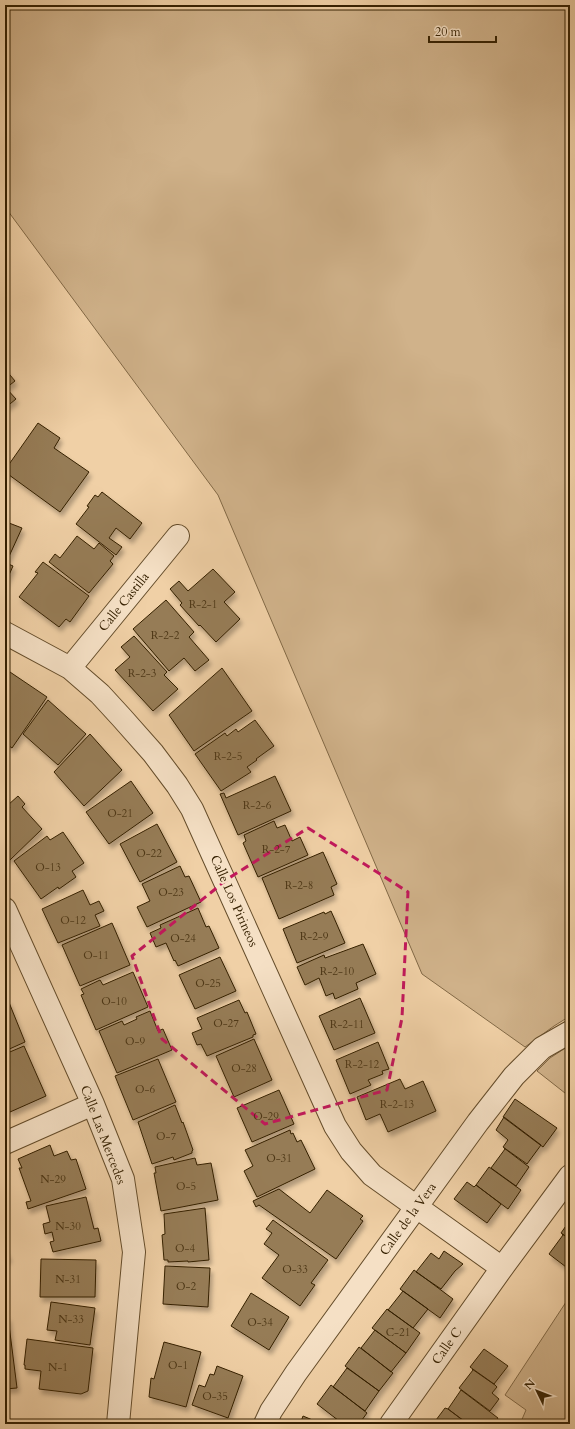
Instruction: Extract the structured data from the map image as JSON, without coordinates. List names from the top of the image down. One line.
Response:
{"streets":{"street":["Calle Castilla","Calle Los Pirineos","Calle Las Mercedes","Calle de la Vera","Calle C"]},"crossings":[["Calle Castilla","Calle Los Pirineos"],["Calle Los Pirineos","Calle de la Vera"]],"house_numbers":["R-2-1","R-2-2","R-2-3","R-2-5","R-2-6","O-21","R-2-7","O-22","O-13","R-2-8","O-23","O-12","R-2-9","O-24","O-11","R-2-10","O-25","O-10","O-27","R-2-11","O-9","R-2-12","O-28","O-6","R-2-13","O-29","O-7","O-31","N-29","O-5","N-30","O-4","O-33","N-31","O-2","N-33","O-34","C-21","O-1","N-1","O-35"],"scale_bar":"20 m","north":"top left"}
